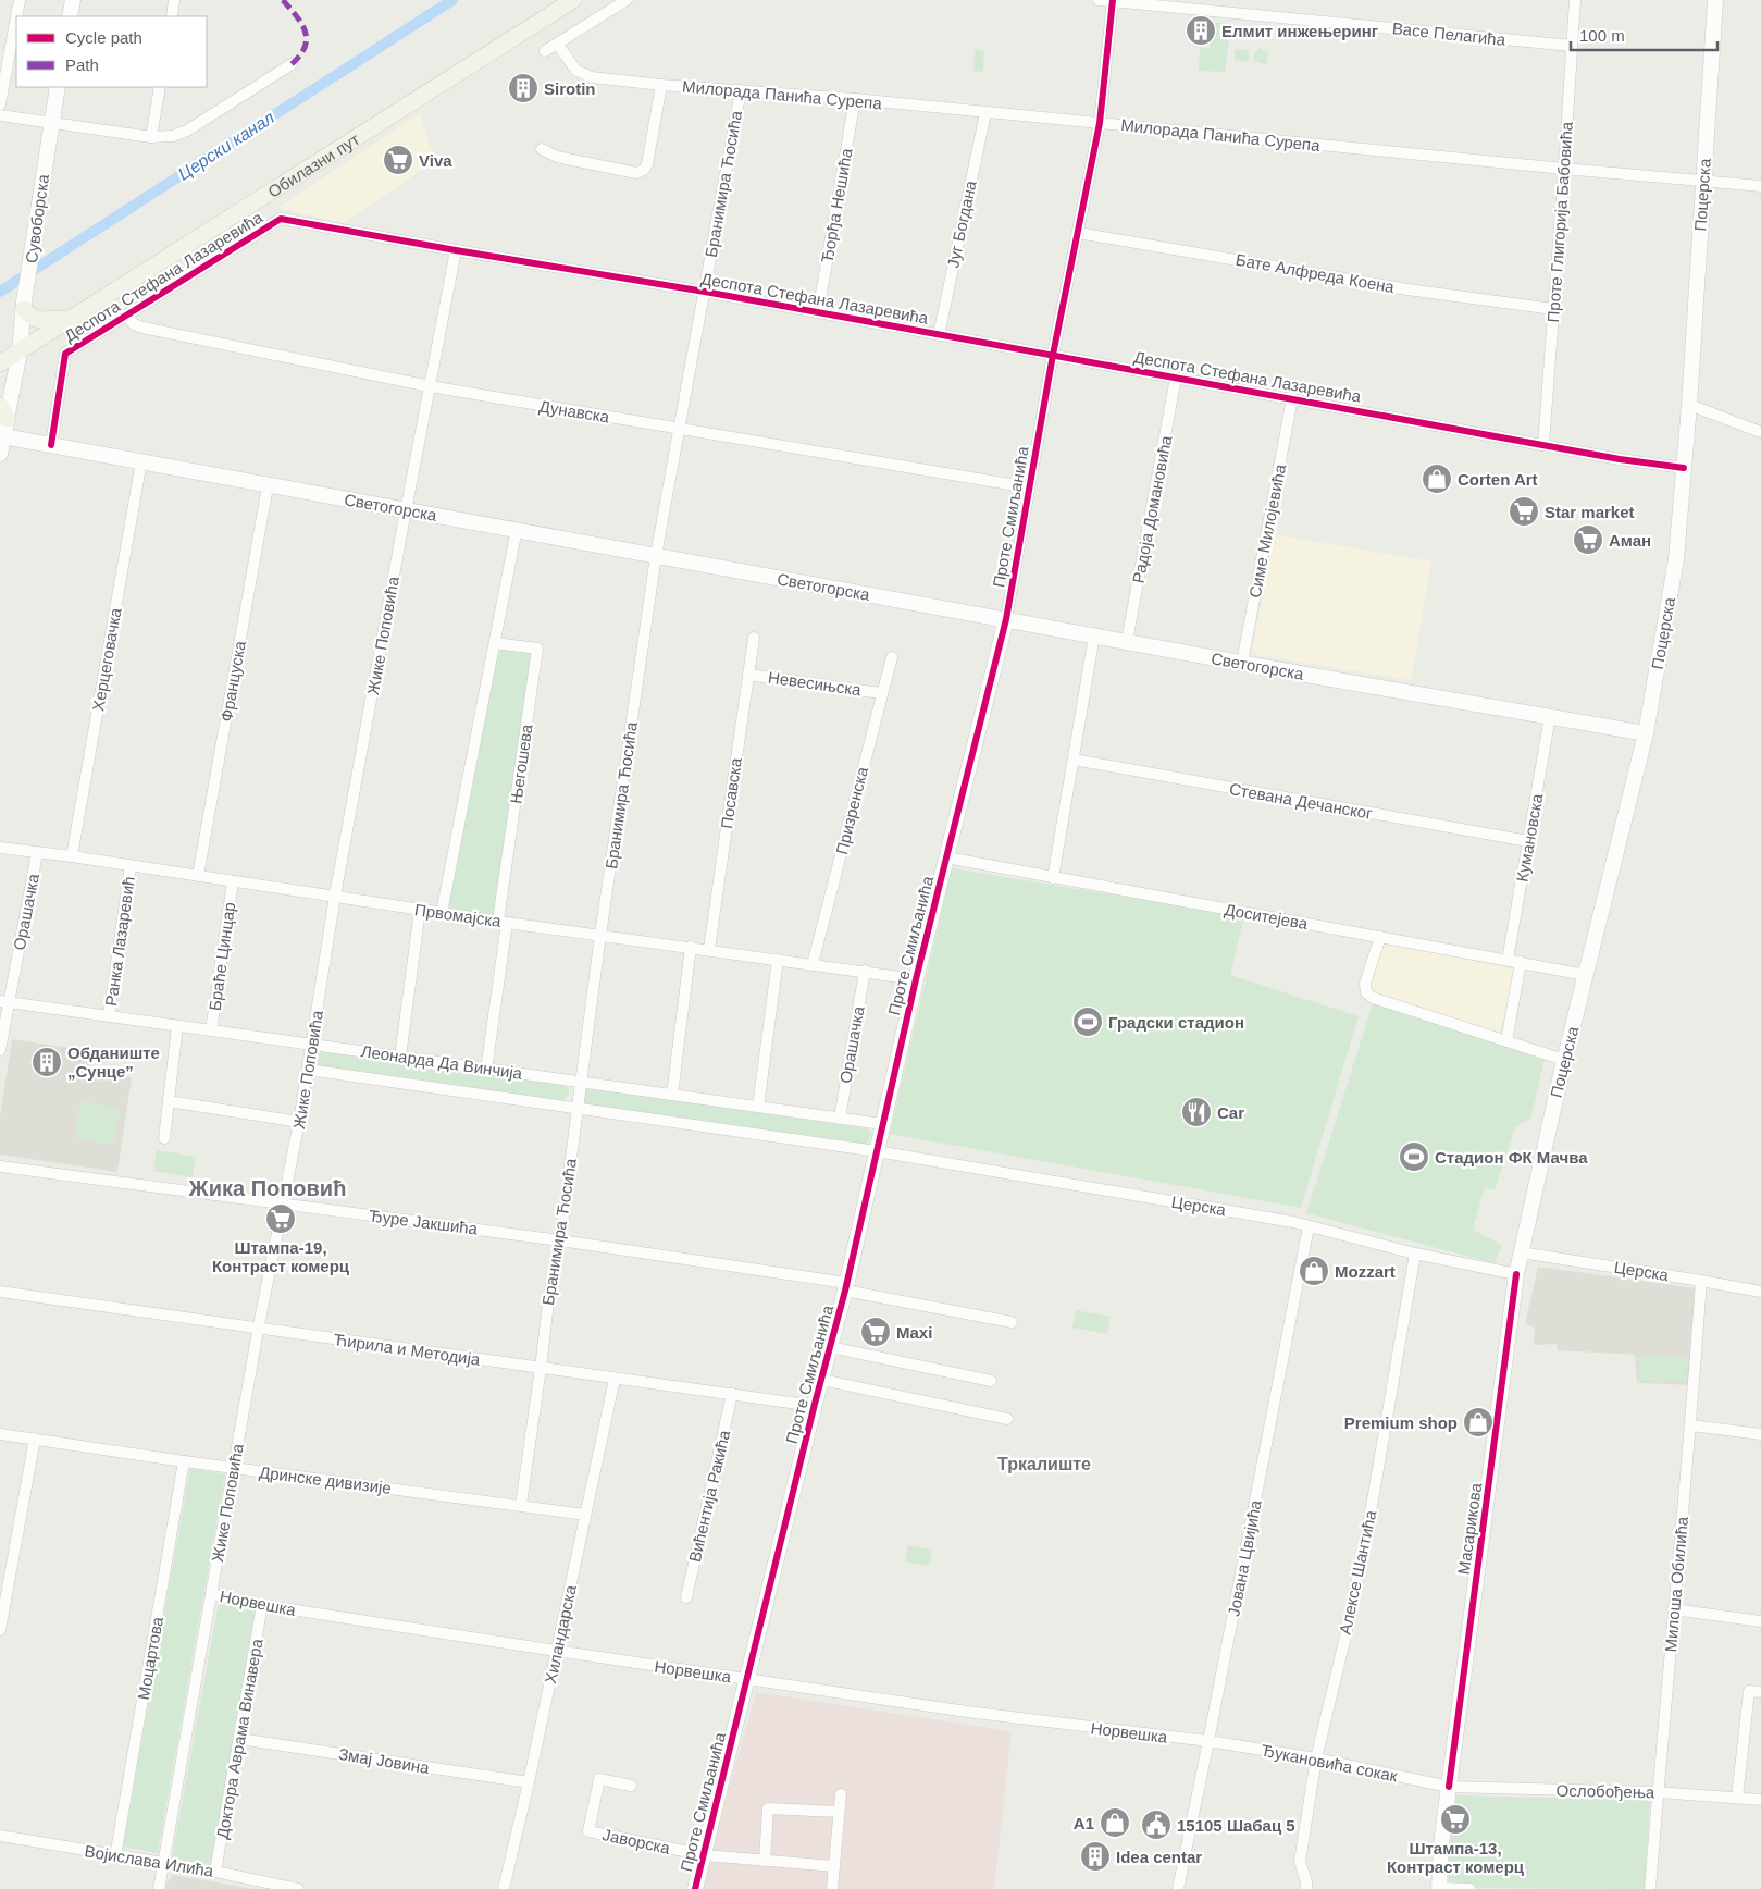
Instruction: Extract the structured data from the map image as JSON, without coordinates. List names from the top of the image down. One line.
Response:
{"streets":{"main road":["Обилазни пут"],"street":["Васе Пелагића","Милорада Панића Сурепа","Бранимира Ћосића","Поцерска","Ђорђа Нешића","Сувоборска","Проте Глигорија Бабовића","Југ Богдана","Бате Алфреда Коена","Деспота Стефана Лазаревића","Дунавска","Светогорска","Радоја Домановића","Проте Смиљанића","Симе Милојевића","Жике Поповића","Херцеговачка","Француска","Невесињска","Његошева","Посавска","Стевана Дечанског","Призренска","Кумановска","Орашачка","Првомајска","Доситејева","Ранка Лазаревић","Браће Цинцар","Леонарда Да Винчија","Церска","Ђуре Јакшића","Ћирила и Методија","Дринске дивизије","Вићентија Ракића","Масарикова","Јована Цвијића","Алексе Шантића","Милоша Обилића","Норвешка","Хиландарска","Моцартова","Доктора Аврама Винавера","Змај Јовина","Ђукановића сокак","Ослобођења","Јаворска","Војислава Илића"]},"crossings":[["Васе Пелагића","Проте Глигорија Бабовића"],["Васе Пелагића","Проте Смиљанића"],["Милорада Панића Сурепа","Бранимира Ћосића"],["Милорада Панића Сурепа","Поцерска"],["Милорада Панића Сурепа","Ђорђа Нешића"],["Милорада Панића Сурепа","Проте Глигорија Бабовића"],["Милорада Панића Сурепа","Југ Богдана"],["Милорада Панића Сурепа","Проте Смиљанића"],["Обилазни пут","Сувоборска"],["Бранимира Ћосића","Деспота Стефана Лазаревића"],["Бранимира Ћосића","Дунавска"],["Бранимира Ћосића","Светогорска"],["Бранимира Ћосића","Првомајска"],["Бранимира Ћосића","Леонарда Да Винчија"],["Бранимира Ћосића","Ђуре Јакшића"],["Бранимира Ћосића","Ћирила и Методија"],["Бранимира Ћосића","Дринске дивизије"],["Поцерска","Деспота Стефана Лазаревића"],["Поцерска","Светогорска"],["Поцерска","Доситејева"],["Поцерска","Церска"],["Поцерска","Масарикова"],["Ђорђа Нешића","Деспота Стефана Лазаревића"],["Сувоборска","Светогорска"],["Проте Глигорија Бабовића","Бате Алфреда Коена"],["Проте Глигорија Бабовића","Деспота Стефана Лазаревића"],["Југ Богдана","Деспота Стефана Лазаревића"],["Бате Алфреда Коена","Проте Смиљанића"],["Деспота Стефана Лазаревића","Дунавска"],["Деспота Стефана Лазаревића","Светогорска"],["Деспота Стефана Лазаревића","Радоја Домановића"],["Деспота Стефана Лазаревића","Проте Смиљанића"],["Деспота Стефана Лазаревића","Симе Милојевића"],["Деспота Стефана Лазаревића","Жике Поповића"],["Дунавска","Проте Смиљанића"],["Дунавска","Жике Поповића"],["Светогорска","Радоја Домановића"],["Светогорска","Проте Смиљанића"],["Светогорска","Симе Милојевића"],["Светогорска","Жике Поповића"],["Светогорска","Херцеговачка"],["Светогорска","Француска"],["Светогорска","Кумановска"],["Проте Смиљанића","Првомајска"],["Проте Смиљанића","Доситејева"],["Проте Смиљанића","Леонарда Да Винчија"],["Проте Смиљанића","Церска"],["Проте Смиљанића","Ђуре Јакшића"],["Проте Смиљанића","Ћирила и Методија"],["Проте Смиљанића","Норвешка"],["Проте Смиљанића","Јаворска"],["Жике Поповића","Првомајска"],["Жике Поповића","Леонарда Да Винчија"],["Жике Поповића","Ђуре Јакшића"],["Жике Поповића","Ћирила и Методија"],["Жике Поповића","Дринске дивизије"],["Жике Поповића","Норвешка"],["Жике Поповића","Војислава Илића"],["Херцеговачка","Првомајска"],["Француска","Првомајска"],["Невесињска","Посавска"],["Невесињска","Призренска"],["Његошева","Првомајска"],["Посавска","Првомајска"],["Стевана Дечанског","Кумановска"],["Призренска","Првомајска"],["Кумановска","Доситејева"],["Орашачка","Првомајска"],["Орашачка","Леонарда Да Винчија"],["Првомајска","Ранка Лазаревић"],["Првомајска","Браће Цинцар"],["Ранка Лазаревић","Леонарда Да Винчија"],["Браће Цинцар","Леонарда Да Винчија"],["Леонарда Да Винчија","Церска"],["Церска","Масарикова"],["Церска","Јована Цвијића"],["Церска","Алексе Шантића"],["Церска","Милоша Обилића"],["Ћирила и Методија","Вићентија Ракића"],["Ћирила и Методија","Хиландарска"],["Дринске дивизије","Хиландарска"],["Дринске дивизије","Моцартова"],["Масарикова","Ђукановића сокак"],["Масарикова","Ослобођења"],["Јована Цвијића","Норвешка"],["Јована Цвијића","Ђукановића сокак"],["Алексе Шантића","Ђукановића сокак"],["Милоша Обилића","Ослобођења"],["Норвешка","Хиландарска"],["Норвешка","Доктора Аврама Винавера"],["Норвешка","Ђукановића сокак"],["Хиландарска","Змај Јовина"],["Моцартова","Војислава Илића"],["Доктора Аврама Винавера","Змај Јовина"],["Доктора Аврама Винавера","Војислава Илића"],["Ђукановића сокак","Ослобођења"]],"districts":["Жика Поповић","Тркалиште"],"water":["Церски канал"],"places":{"building":["Елмит инжењеринг","Sirotin","Обданиште „Сунце”","Idea centar"],"supermarket":["Viva","Star market","Аман","Штампа-19, Контраст комерц","Maxi","Штампа-13, Контраст комерц"],"shop":["Corten Art","Mozzart","Premium shop","A1"],"sports":["Градски стадион","Стадион ФК Мачва"],"restaurant":["Car"],"public building":["15105 Шабац 5"]},"legend":["Cycle path","Path"],"scale_bar":"100 m"}
